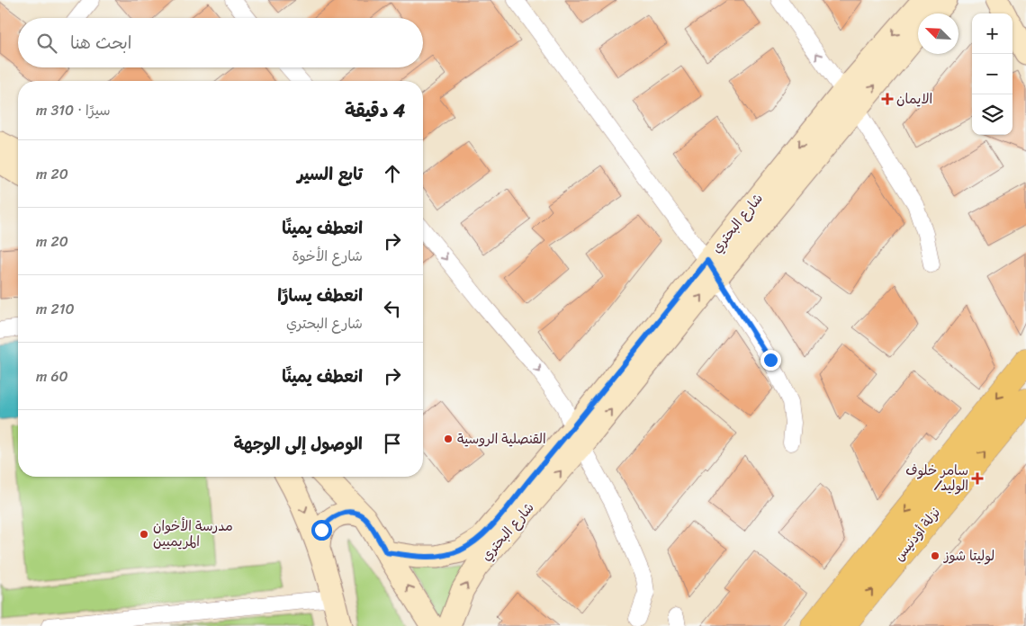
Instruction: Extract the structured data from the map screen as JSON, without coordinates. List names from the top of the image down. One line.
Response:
{"streets":{"main road":["شارع البحتري","نزلة أودنيس"]},"one_way":["شارع البحتري"],"places":{"health":["الايمان","سامر خلوف /الوليد"],"other":["القنصلية الروسية","مدرسة الأخوان المريميين","لوليتا شوز"]},"north":"top left","page":{"map_buttons":["+","−"],"search":"ابحث هنا","heading":["4 دقيقة","سيرًا · 310 m"],"list":[["تابع السير","20 m"],["انعطف يمينًا","شارع الأخوة","20 m"],["انعطف يسارًا","شارع البحتري","210 m"],["انعطف يمينًا","60 m"],"الوصول إلى الوجهة"]}}
